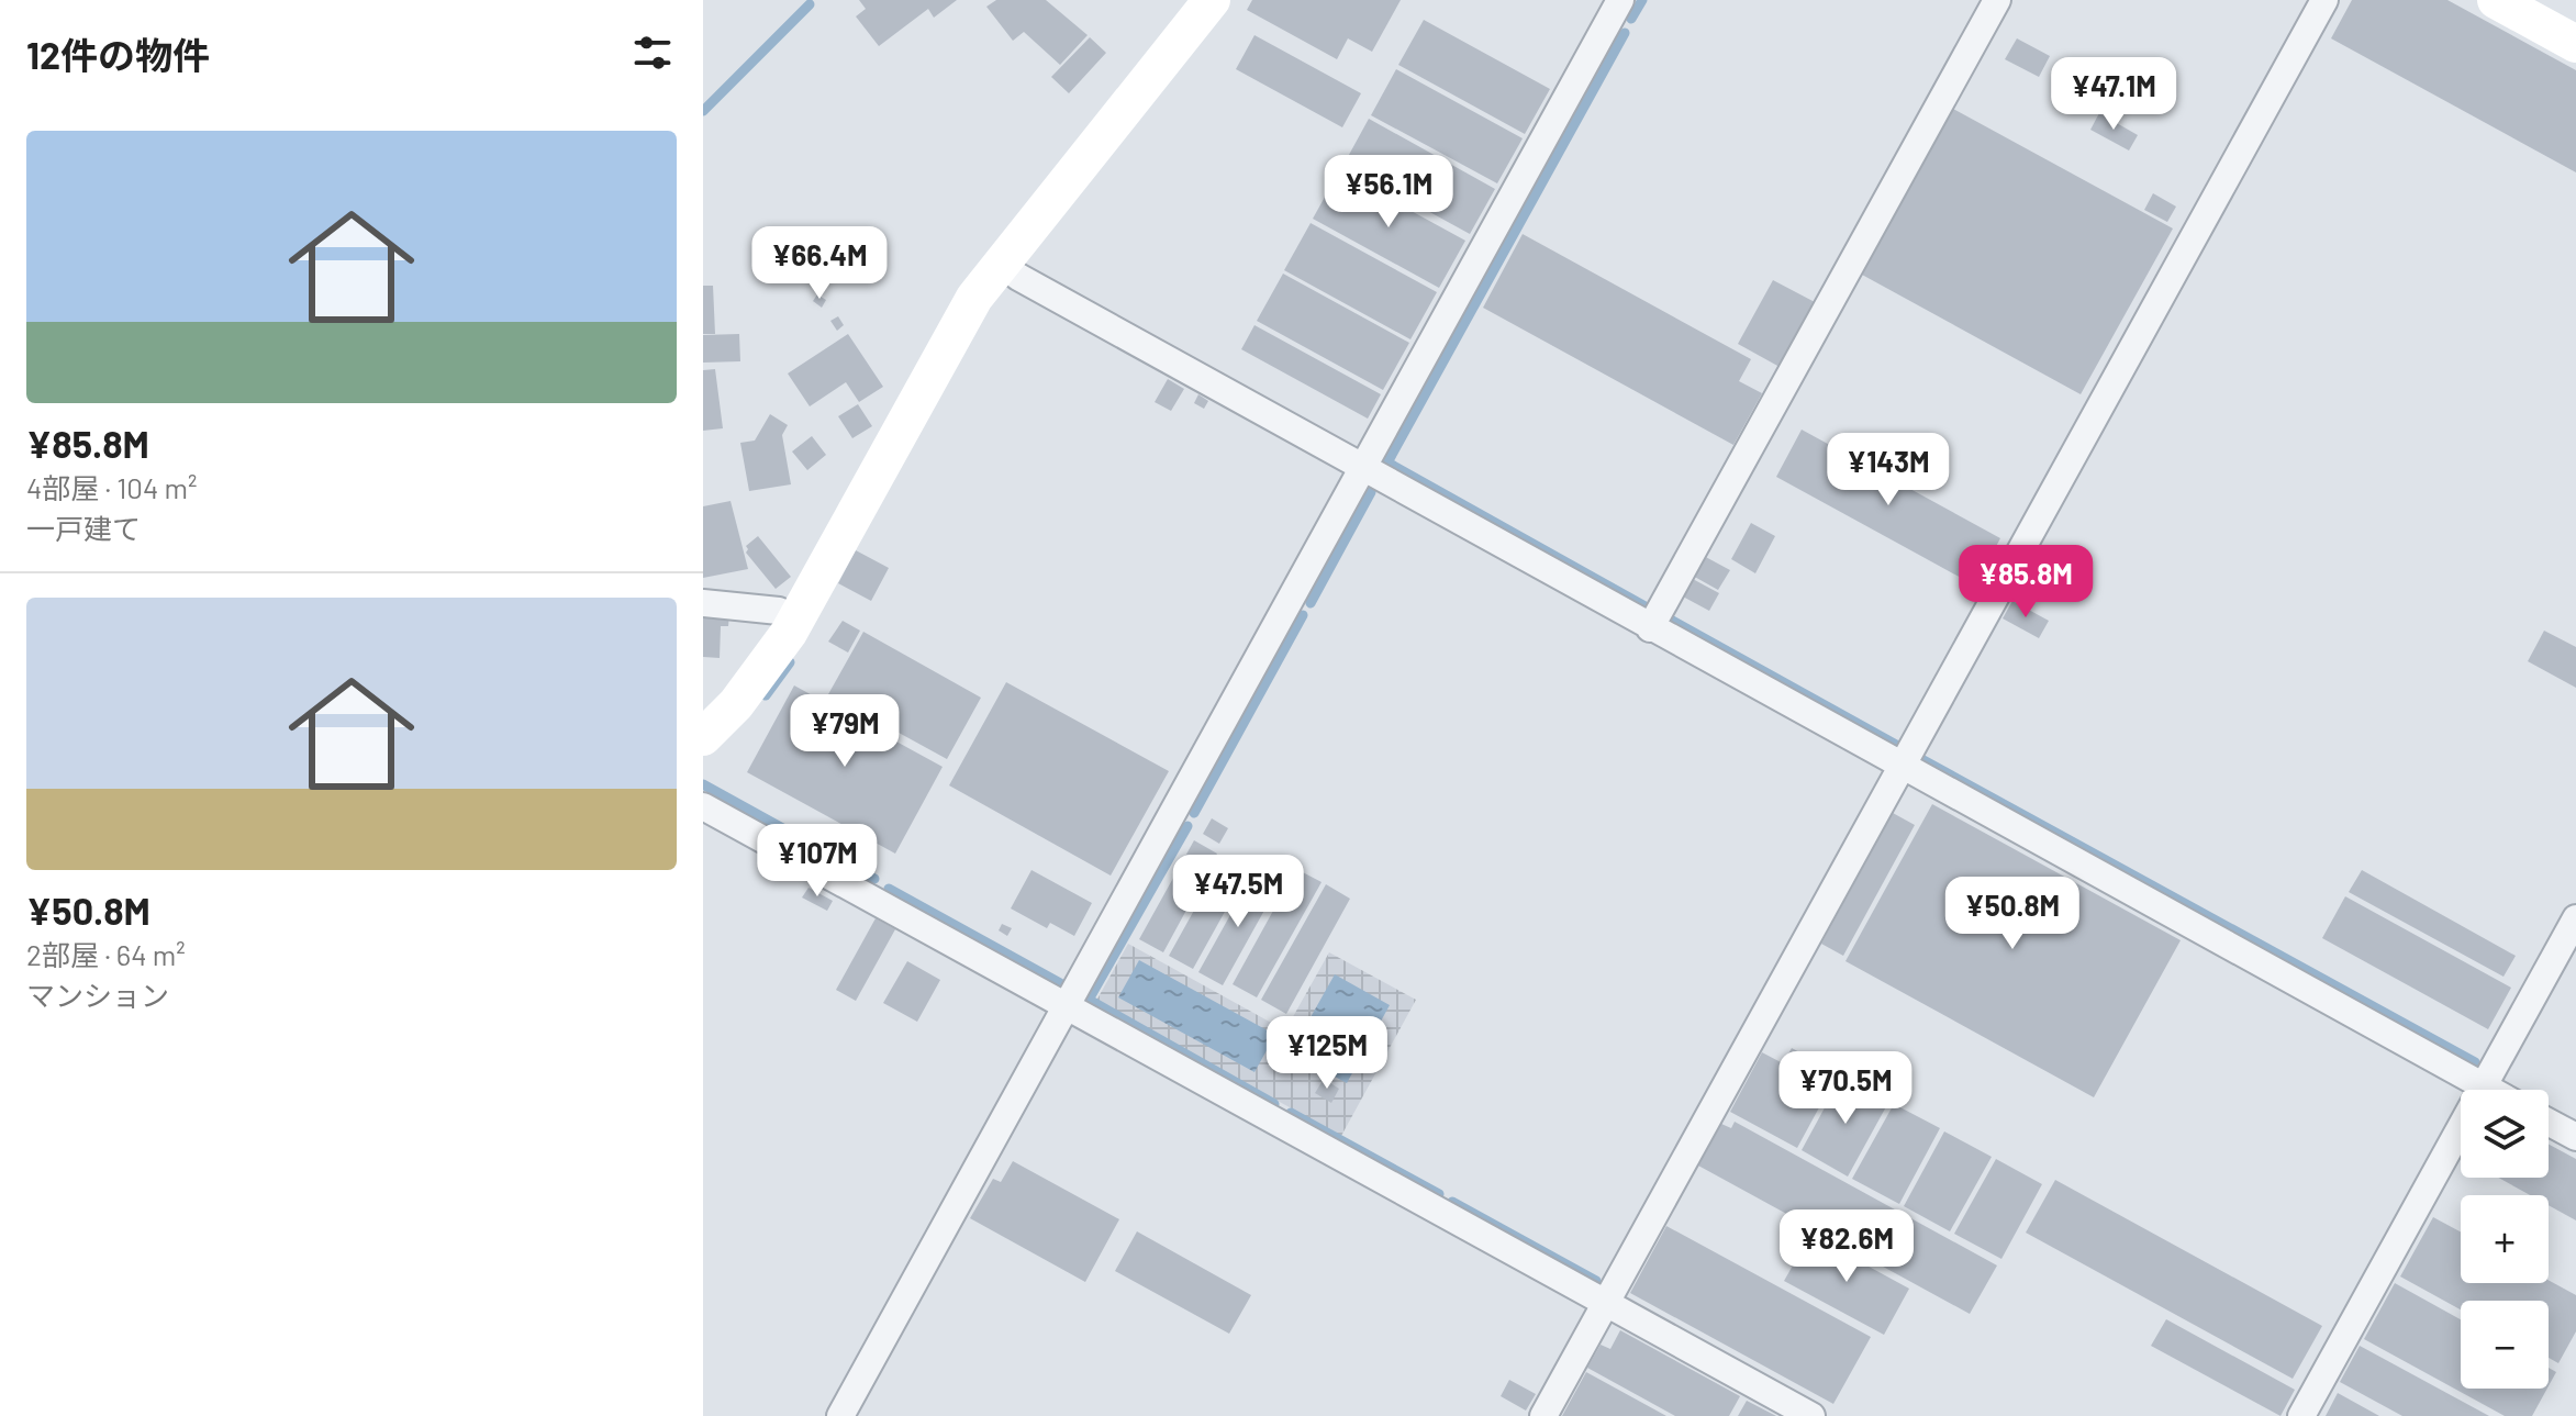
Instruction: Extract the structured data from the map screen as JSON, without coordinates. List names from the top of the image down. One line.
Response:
{"page":{"heading":"12件の物件","price":["¥47.1M","¥56.1M","¥66.4M","¥143M","¥85.8M","¥79M","¥107M","¥47.5M","¥50.8M","¥125M","¥70.5M","¥82.6M"],"list":[{"name":"¥85.8M","note":"4部屋 · 104 m² · 一戸建て"},{"name":"¥50.8M","note":"2部屋 · 64 m² · マンション"}],"map_buttons":["+","−"]}}
